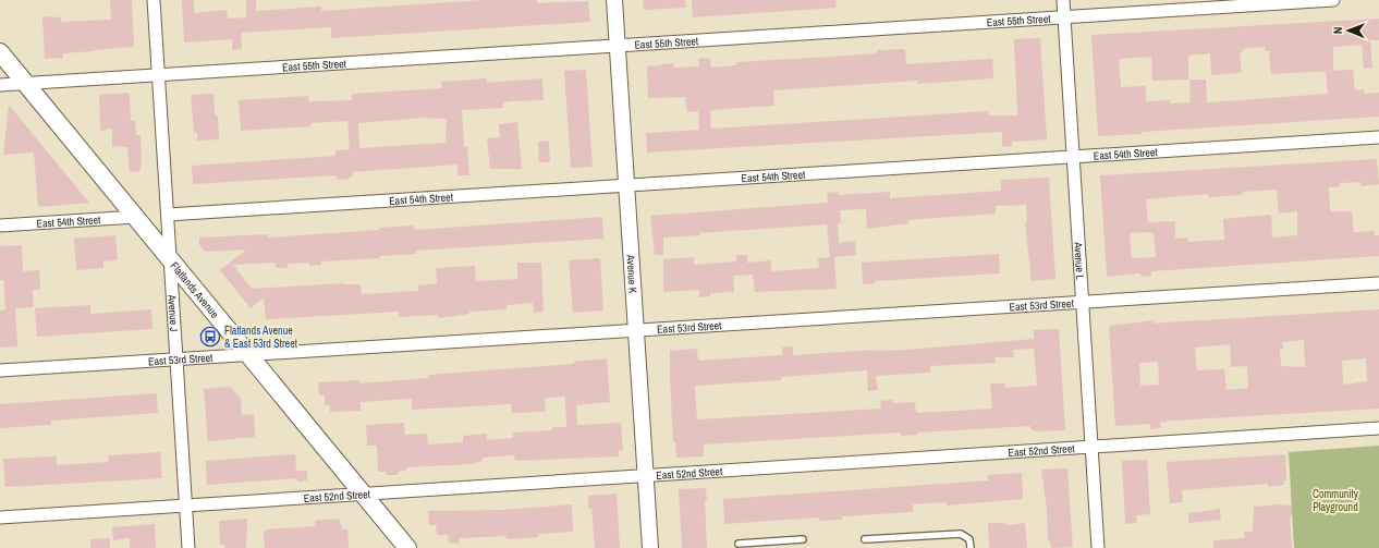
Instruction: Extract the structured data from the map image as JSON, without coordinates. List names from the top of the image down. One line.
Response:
{"streets":{"main road":["Flatlands Avenue"],"street":["East 55th Street","East 54th Street","Avenue L","Avenue K","East 53rd Street","Avenue J","East 52nd Street"]},"crossings":[["East 55th Street","Avenue L"],["East 55th Street","Avenue K"],["East 55th Street","Flatlands Avenue"],["East 55th Street","Avenue J"],["East 54th Street","Avenue L"],["East 54th Street","Avenue K"],["East 54th Street","Flatlands Avenue"],["East 54th Street","Avenue J"],["Avenue L","East 53rd Street"],["Avenue L","East 52nd Street"],["Avenue K","East 53rd Street"],["Avenue K","East 52nd Street"],["Flatlands Avenue","East 53rd Street"],["Flatlands Avenue","Avenue J"],["Flatlands Avenue","East 52nd Street"],["East 53rd Street","Avenue J"],["Avenue J","East 52nd Street"]],"parks":["Community Playground"],"places":{"bus stop":["Flatlands Avenue & East 53rd Street"]},"north":"left"}
